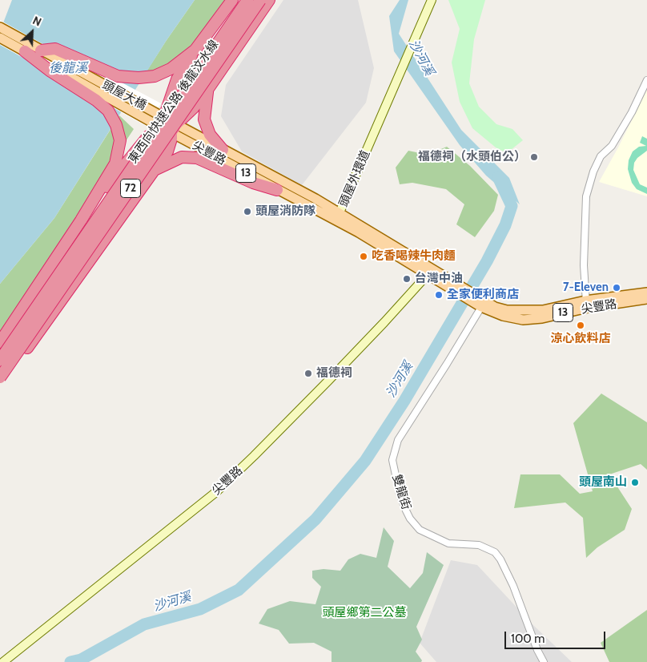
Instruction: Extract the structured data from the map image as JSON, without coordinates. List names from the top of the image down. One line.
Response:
{"streets":{"highway":["東西向快速公路 後龍汶水線","72"],"main road":["頭屋大橋","尖豐路","13"],"street":["頭屋外環道","雙龍街"]},"crossings":[["頭屋大橋","尖豐路"],["尖豐路","頭屋外環道"],["尖豐路","雙龍街"]],"water":["沙河溪","後龍溪"],"parks":["頭屋鄉第二公墓"],"places":["福德祠（水頭伯公）","頭屋消防隊","吃香喝辣牛肉麵","台灣中油","7-Eleven","全家便利商店","涼心飲料店","福德祠","頭屋南山"],"scale_bar":"100 m","north":"top right"}
